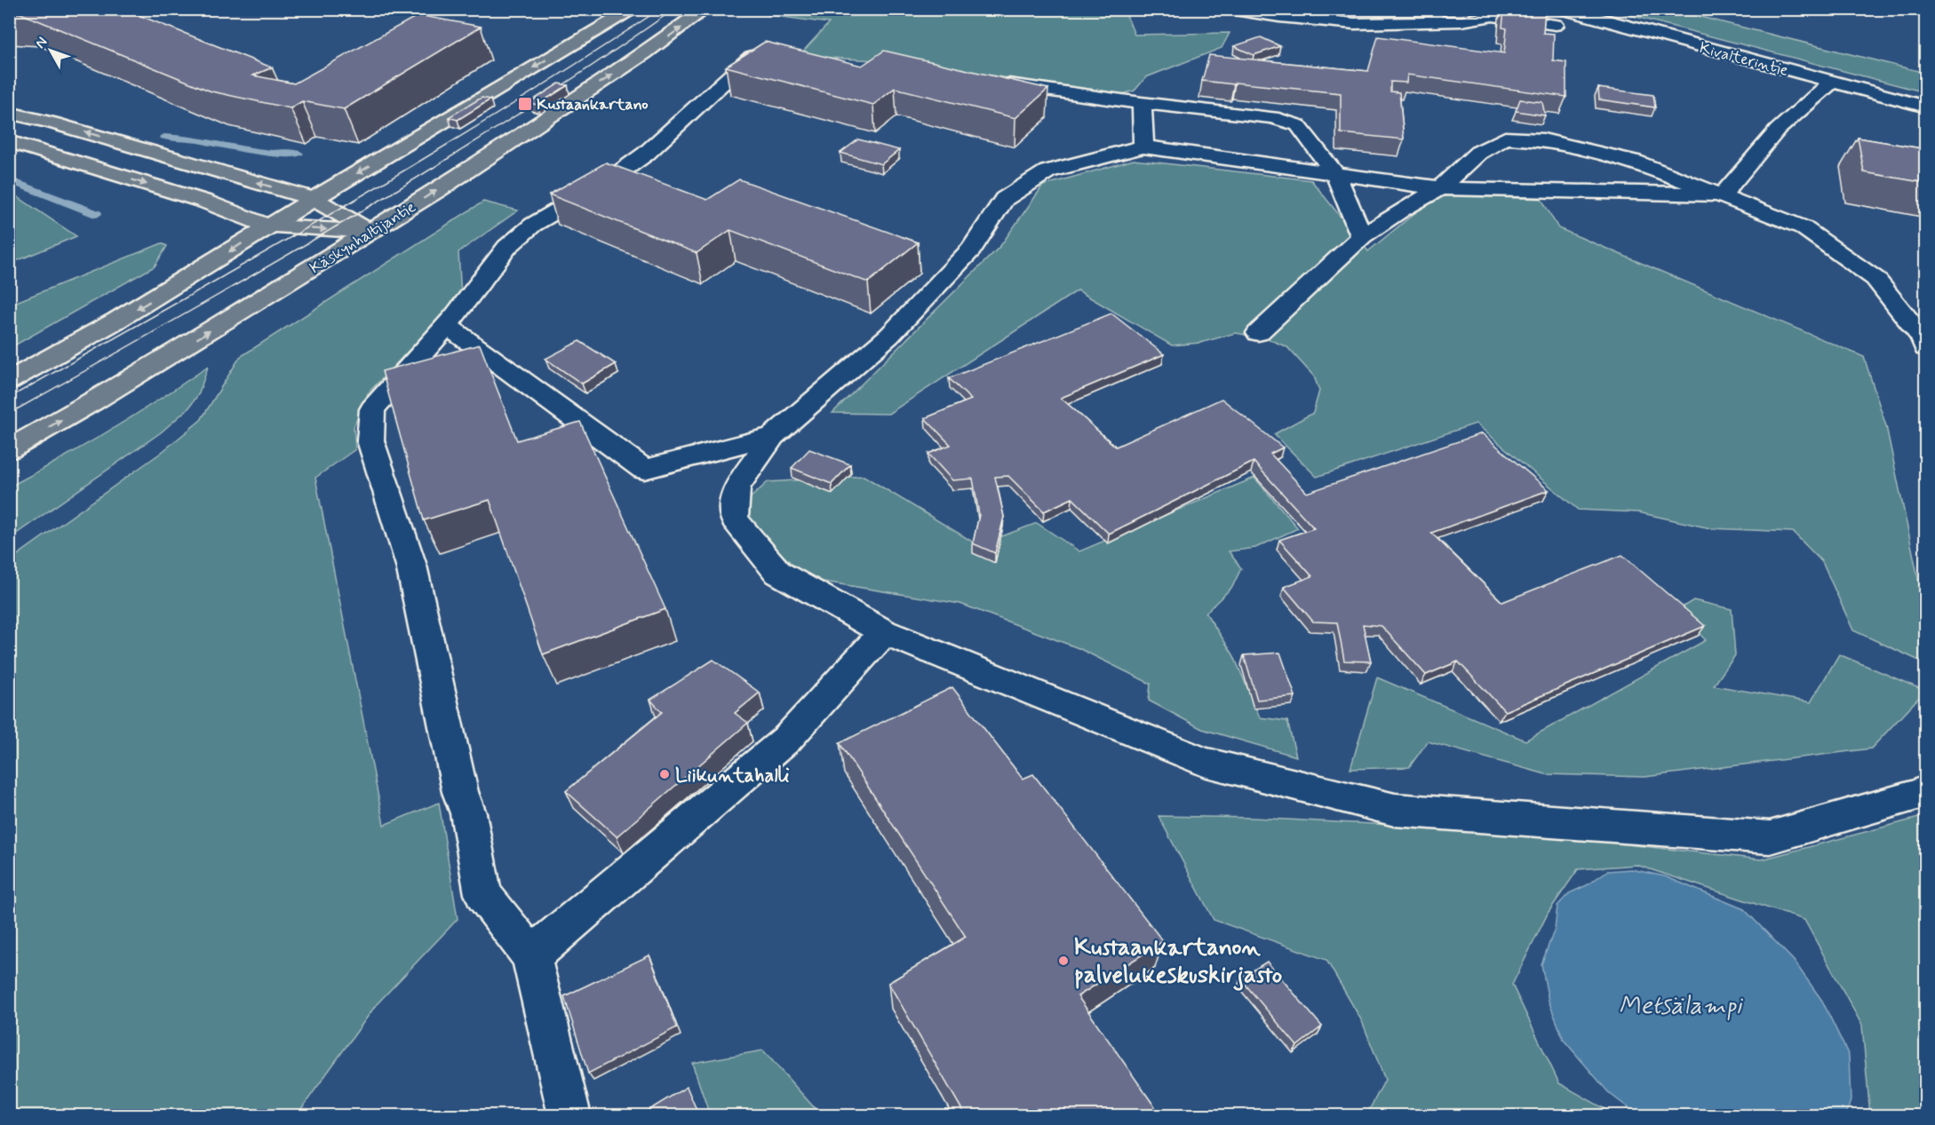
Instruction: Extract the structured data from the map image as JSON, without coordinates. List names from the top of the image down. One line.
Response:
{"streets":{"main road":["Käskynhaltijantie"],"street":["Kivalterintie"]},"water":["Metsälampi"],"places":{"transit":["Kustaankartano"],"other":["Liikuntahalli","Kustaankartanon palvelukeskuskirjasto"]},"north":"top left"}
